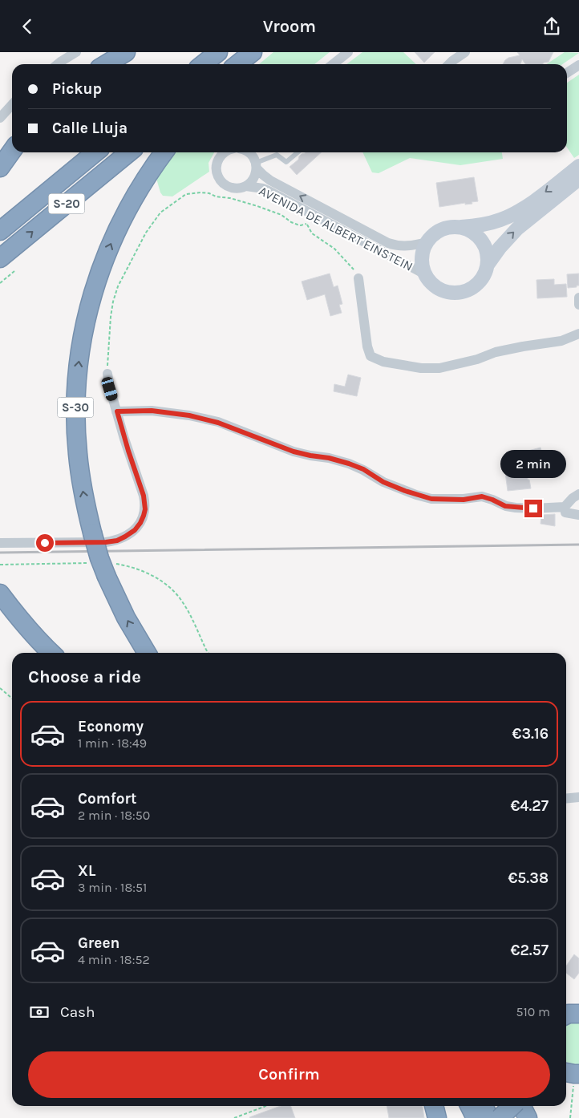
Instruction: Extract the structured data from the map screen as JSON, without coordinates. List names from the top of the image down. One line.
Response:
{"streets":{"highway":["S-20","S-30"],"street":["AVENIDA DE ALBERT EINSTEIN"]},"page":{"header":"Vroom","banner":["Pickup","Calle Lluja"],"bubble":"2 min","heading":"Choose a ride","list":[{"name":"Economy","note":"1 min · 18:49","value":"€3.16"},{"name":"Comfort","note":"2 min · 18:50","value":"€4.27"},{"name":"XL","note":"3 min · 18:51","value":"€5.38"},{"name":"Green","note":"4 min · 18:52","value":"€2.57"}],"pay":["Cash","510 m"],"buttons":"Confirm"}}
